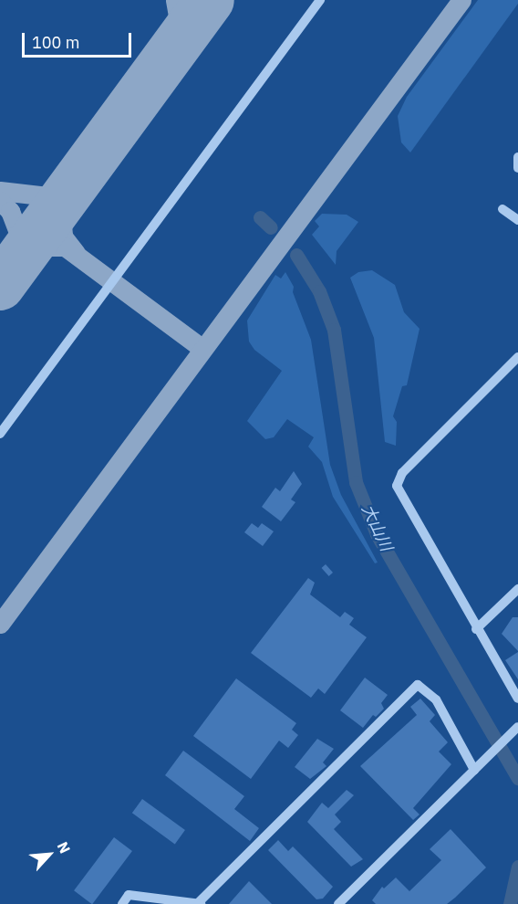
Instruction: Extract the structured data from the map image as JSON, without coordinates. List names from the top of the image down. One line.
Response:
{"water":["大山川"],"scale_bar":"100 m","north":"top right"}
